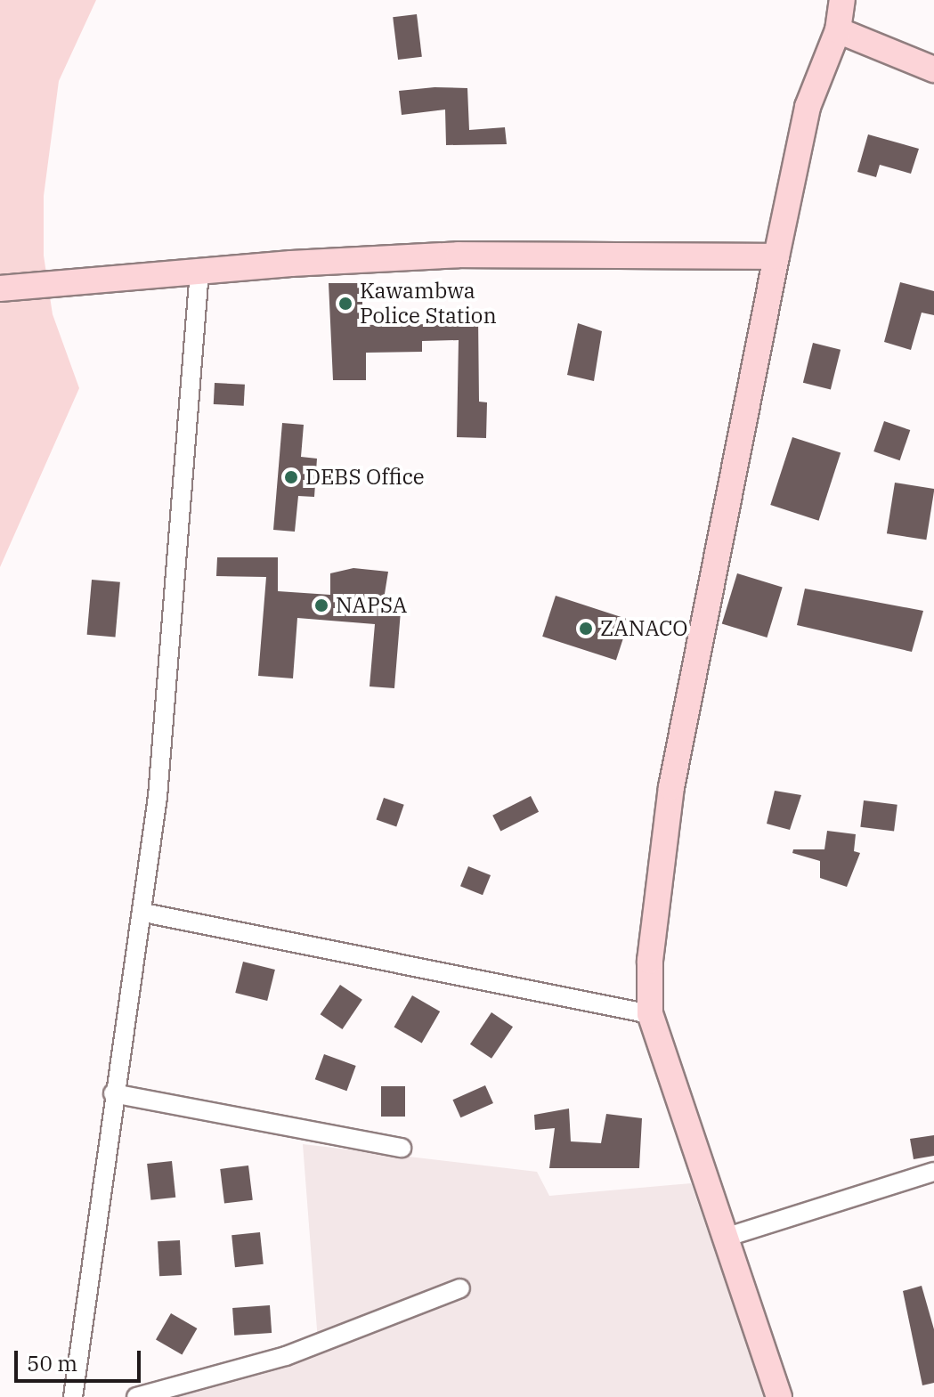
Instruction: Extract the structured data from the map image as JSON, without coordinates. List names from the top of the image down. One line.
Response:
{"places":["Kawambwa Police Station","DEBS Office","NAPSA","ZANACO"],"scale_bar":"50 m"}
